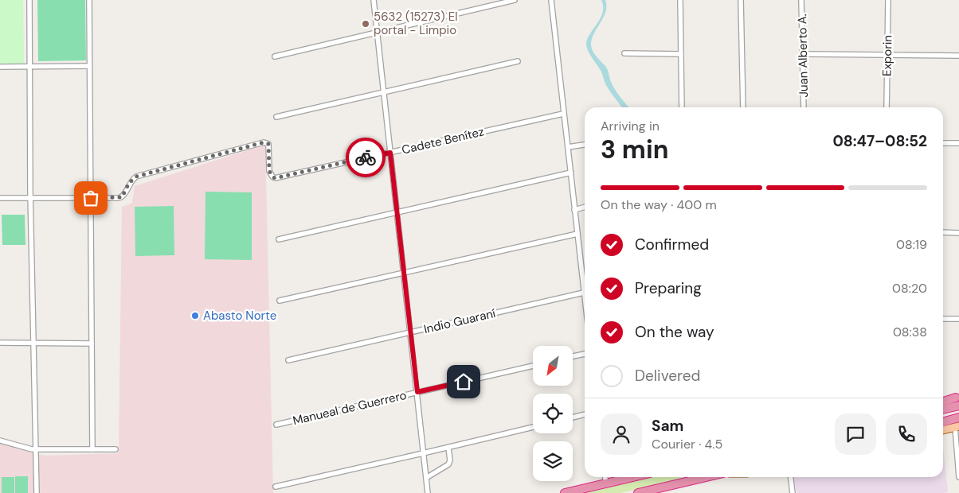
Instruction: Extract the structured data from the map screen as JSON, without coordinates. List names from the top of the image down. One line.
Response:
{"streets":{"street":["Juan Alberto A.","Exporin","Cadete Benítez","Indio Guaraní","Manueal de Guerrero"]},"places":["5632 (15273) El portal - Limpio","Abasto Norte"],"north":"bottom left","page":{"heading":["3 min","Arriving in","08:47–08:52"],"panel":["Sam","Courier · 4.5"],"bar":"On the way · 400 m","list":[["Confirmed","08:19"],["Preparing","08:20"],["On the way","08:38"],"Delivered"]}}
